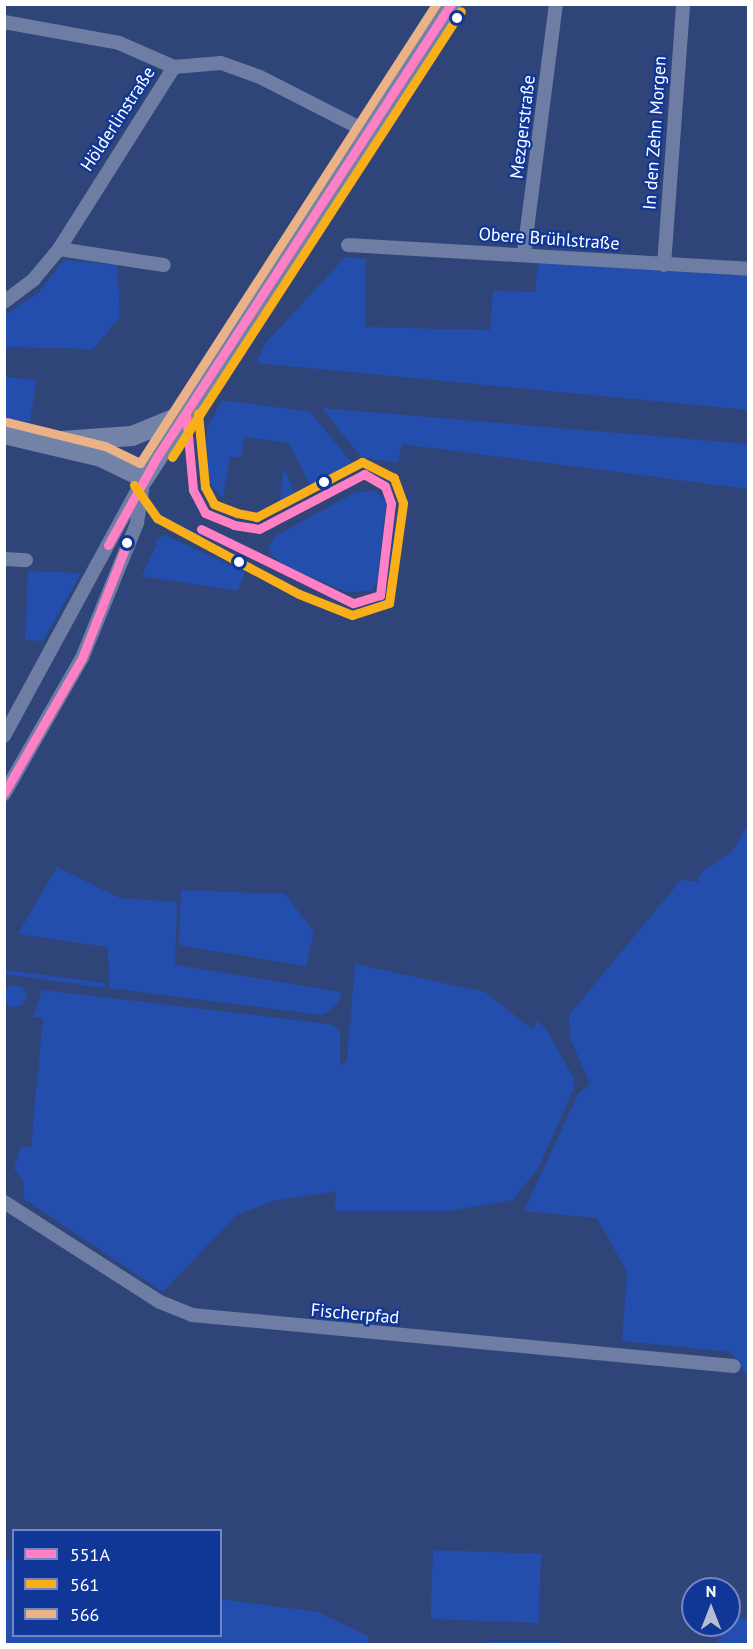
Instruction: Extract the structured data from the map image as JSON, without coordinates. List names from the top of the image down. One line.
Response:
{"streets":{"street":["Hölderlinstraße","Mezgerstraße","In den Zehn Morgen","Obere Brühlstraße","Fischerpfad"]},"crossings":[["Mezgerstraße","Obere Brühlstraße"],["In den Zehn Morgen","Obere Brühlstraße"]],"lines":["transit line 551A","transit line 566","transit line 561"],"legend":["551A","561","566"],"north":"top"}
